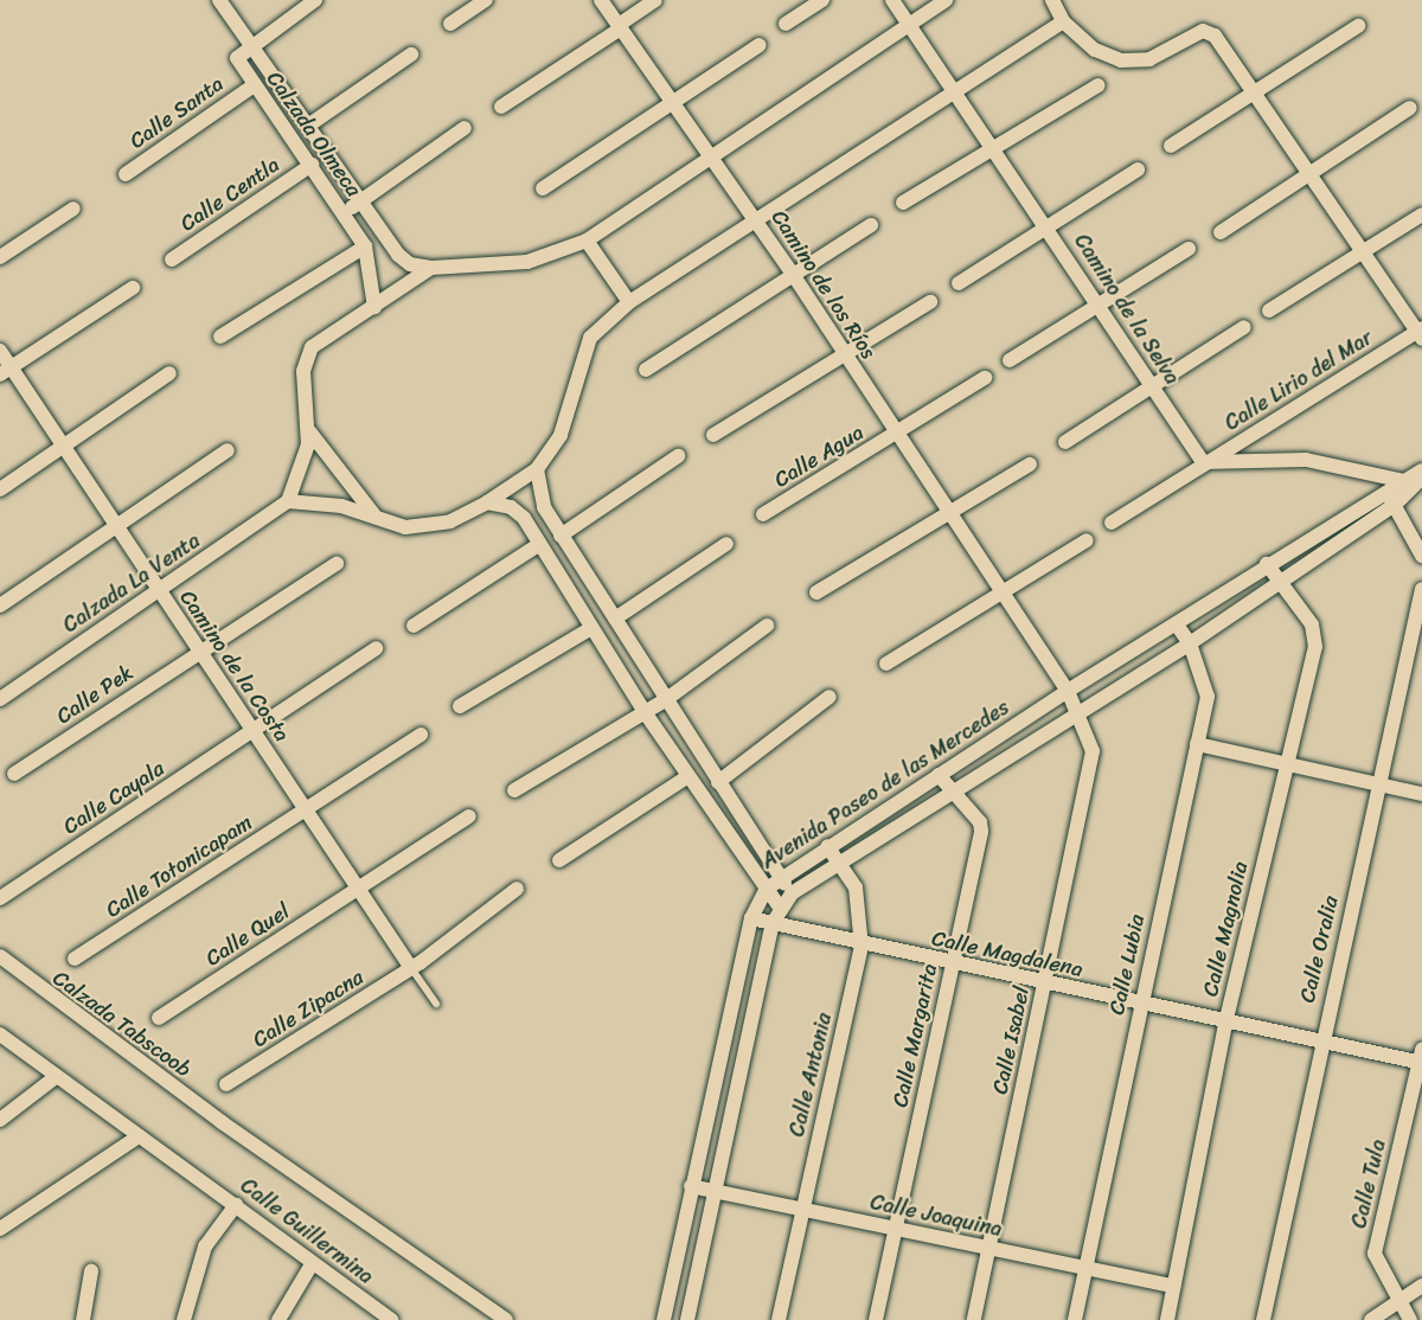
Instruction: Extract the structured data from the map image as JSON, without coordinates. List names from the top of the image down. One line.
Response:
{"streets":{"street":["Calle Santa","Calzada Olmeca","Calle Centla","Camino de los Ríos","Camino de la Selva","Calle Lirio del Mar","Calle Agua","Calzada La Venta","Camino de la Costa","Calle Pek","Avenida Paseo de las Mercedes","Calle Cayala","Calle Totonicapam","Calle Magnolia","Calle Quel","Calle Oralia","Calle Magdalena","Calle Lubia","Calle Zipacna","Calzada Tabscoob","Calle Margarita","Calle Isabel","Calle Antonia","Calle Tula","Calle Joaquina","Calle Guillermina"]},"crossings":[["Calle Santa","Calzada Olmeca"],["Calzada Olmeca","Calle Centla"],["Camino de los Ríos","Calle Agua"],["Camino de los Ríos","Avenida Paseo de las Mercedes"],["Camino de los Ríos","Calle Isabel"],["Camino de la Selva","Calle Lirio del Mar"],["Calzada La Venta","Camino de la Costa"],["Camino de la Costa","Calle Pek"],["Camino de la Costa","Calle Cayala"],["Camino de la Costa","Calle Totonicapam"],["Camino de la Costa","Calle Quel"],["Camino de la Costa","Calle Zipacna"],["Avenida Paseo de las Mercedes","Calle Magnolia"],["Avenida Paseo de las Mercedes","Calle Magdalena"],["Avenida Paseo de las Mercedes","Calle Lubia"],["Avenida Paseo de las Mercedes","Calle Margarita"],["Avenida Paseo de las Mercedes","Calle Isabel"],["Avenida Paseo de las Mercedes","Calle Antonia"],["Avenida Paseo de las Mercedes","Calle Joaquina"],["Calle Magnolia","Calle Magdalena"],["Calle Magnolia","Calle Joaquina"],["Calle Oralia","Calle Magdalena"],["Calle Magdalena","Calle Lubia"],["Calle Magdalena","Calle Margarita"],["Calle Magdalena","Calle Isabel"],["Calle Magdalena","Calle Antonia"],["Calle Magdalena","Calle Tula"],["Calle Lubia","Calle Joaquina"],["Calle Margarita","Calle Joaquina"],["Calle Isabel","Calle Joaquina"],["Calle Antonia","Calle Joaquina"]]}
